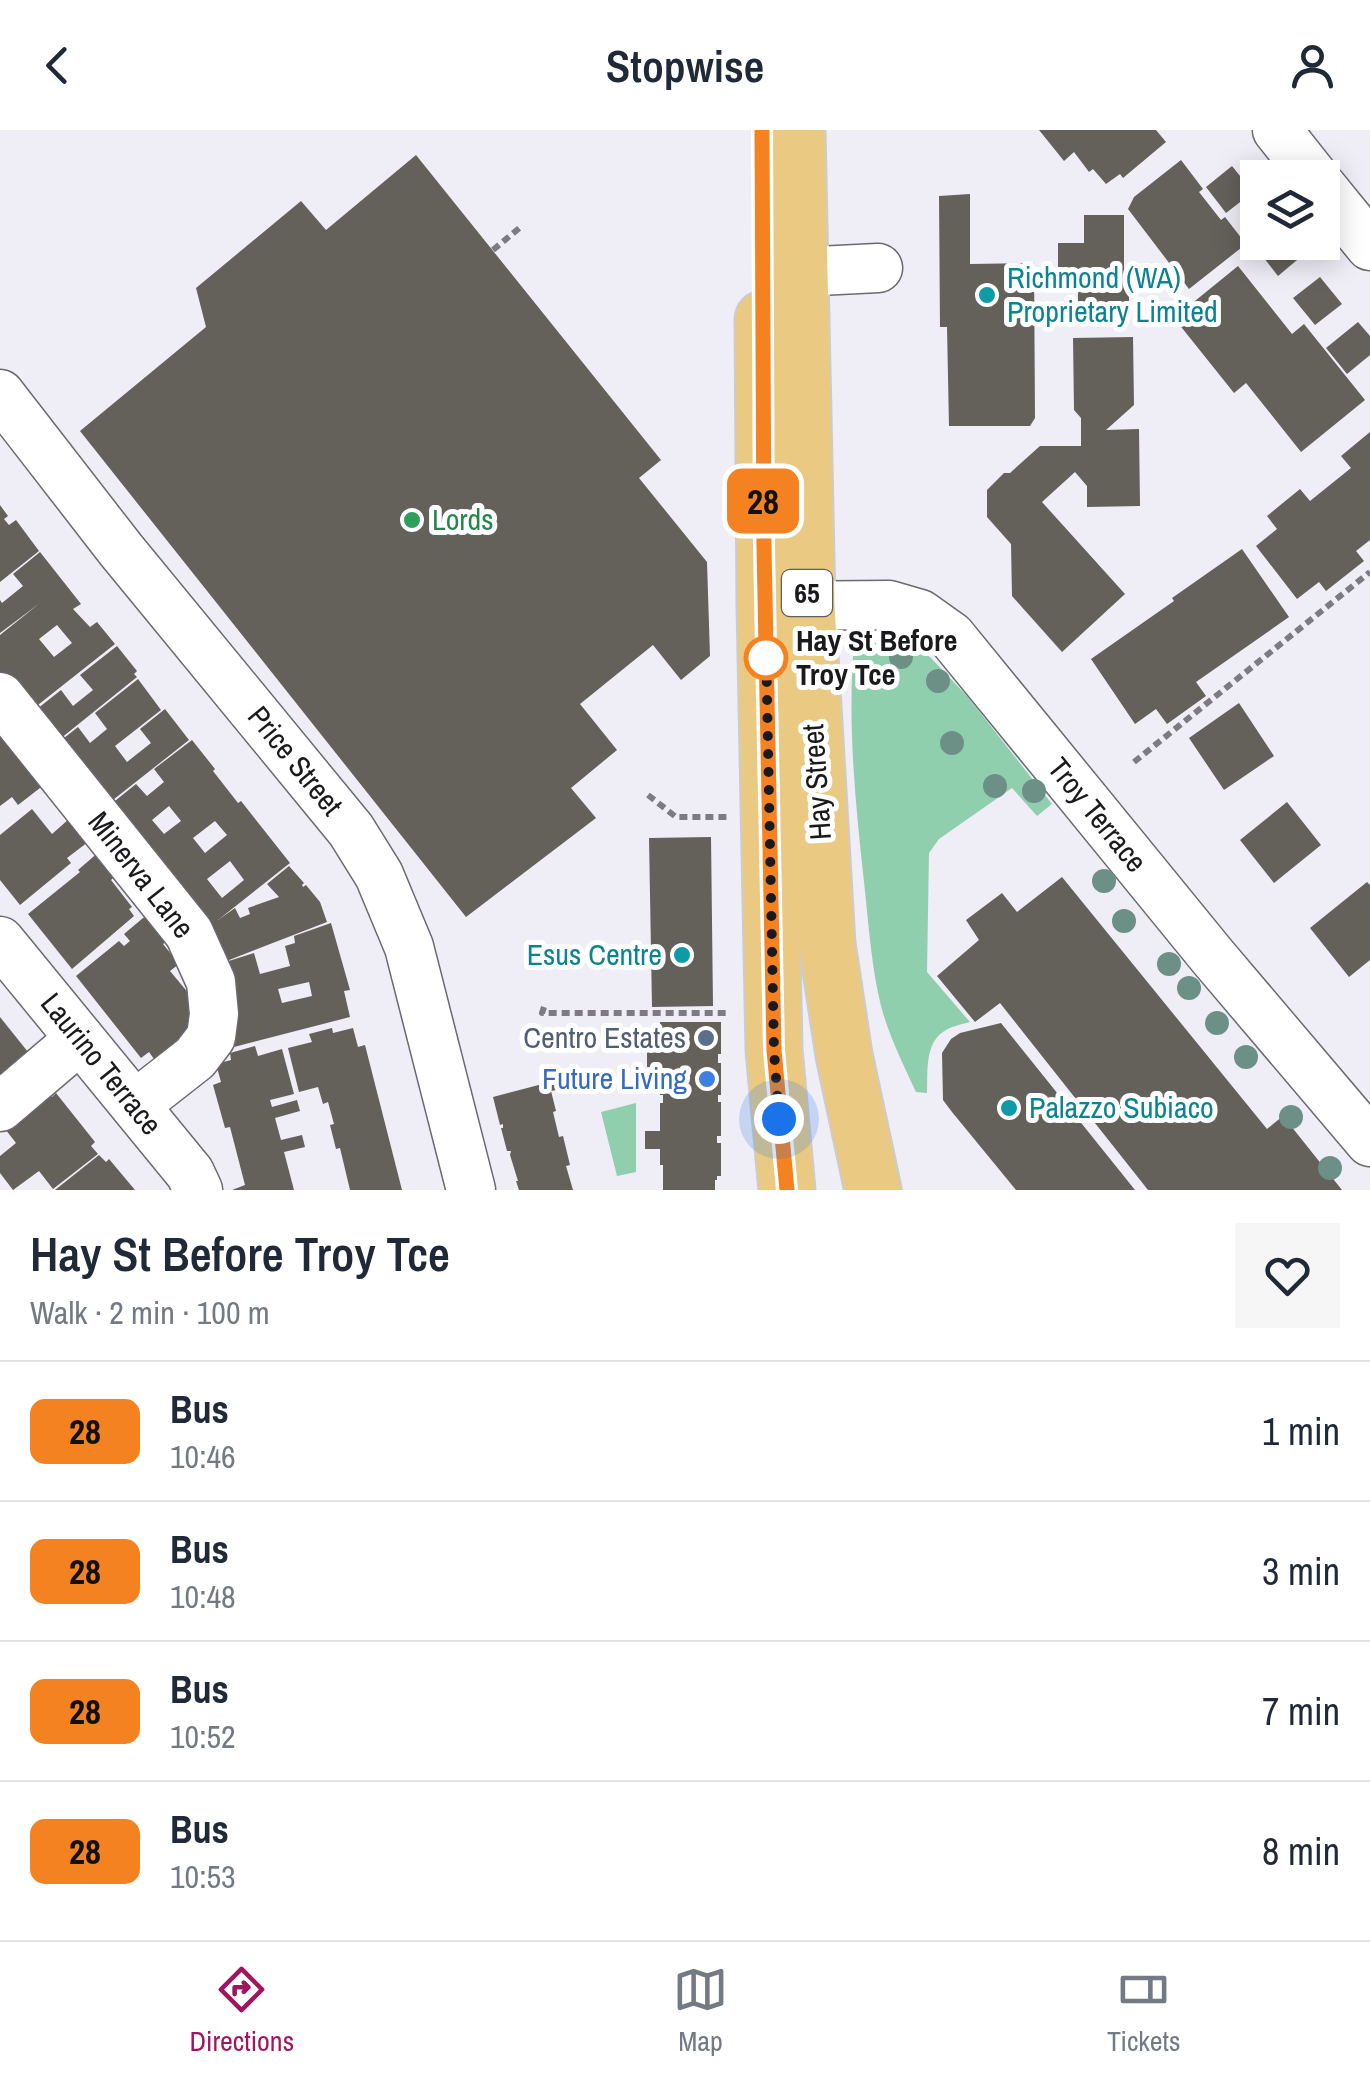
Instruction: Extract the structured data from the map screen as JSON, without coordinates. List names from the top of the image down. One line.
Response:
{"streets":{"main road":["65","Hay Street"],"street":["Price Street","Troy Terrace","Minerva Lane","Laurino Terrace"]},"crossings":[["Hay Street","Troy Terrace"],["Minerva Lane","Laurino Terrace"]],"places":["Richmond (WA) Proprietary Limited","Lords","Hay St Before Troy Tce","Esus Centre","Centro Estates","Future Living","Palazzo Subiaco"],"lines":["bus line 28"],"page":{"header":"Stopwise","on_map":"28","heading":["Hay St Before Troy Tce","Walk · 2 min · 100 m"],"list":[{"mark":"28","name":"Bus","note":"10:46","value":"1 min"},{"mark":"28","name":"Bus","note":"10:48","value":"3 min"},{"mark":"28","name":"Bus","note":"10:52","value":"7 min"},{"mark":"28","name":"Bus","note":"10:53","value":"8 min"}],"tabs":["Directions","Map","Tickets"]}}
